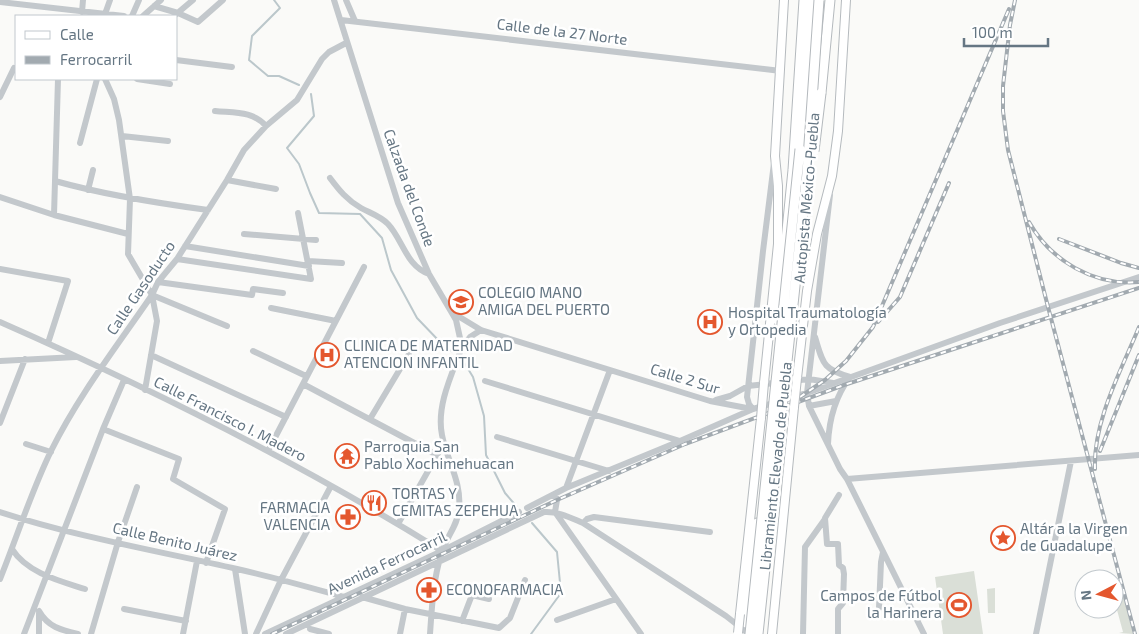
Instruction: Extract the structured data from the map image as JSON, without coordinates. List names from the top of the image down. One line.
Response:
{"streets":{"highway":["Autopista México-Puebla","Libramiento Elevado de Puebla"],"street":["Calle de la 27 Norte","Calzada del Conde","Calle Gasoducto","Calle 2 Sur","Calle Francisco I. Madero","Calle Benito Juárez","Avenida Ferrocarril"]},"crossings":[["Calle de la 27 Norte","Calzada del Conde"],["Calzada del Conde","Calle Gasoducto"],["Calzada del Conde","Calle 2 Sur"],["Calzada del Conde","Calle Francisco I. Madero"],["Calzada del Conde","Avenida Ferrocarril"],["Autopista México-Puebla","Libramiento Elevado de Puebla"],["Calle Gasoducto","Calle Francisco I. Madero"],["Calle Gasoducto","Calle Benito Juárez"],["Calle Francisco I. Madero","Avenida Ferrocarril"],["Calle Benito Juárez","Avenida Ferrocarril"]],"places":{"school or university":["COLEGIO MANO AMIGA DEL PUERTO"],"hospital":["Hospital Traumatología y Ortopedia","CLINICA DE MATERNIDAD ATENCION INFANTIL"],"temple":["Parroquia San Pablo Xochimehuacan"],"restaurant":["TORTAS Y CEMITAS ZEPEHUA"],"pharmacy":["FARMACIA VALENCIA","ECONOFARMACIA"],"place":["Altár a la Virgen de Guadalupe"],"sports":["Campos de Fútbol la Harinera"]},"legend":["Calle","Ferrocarril"],"scale_bar":"100 m","north":"left"}
